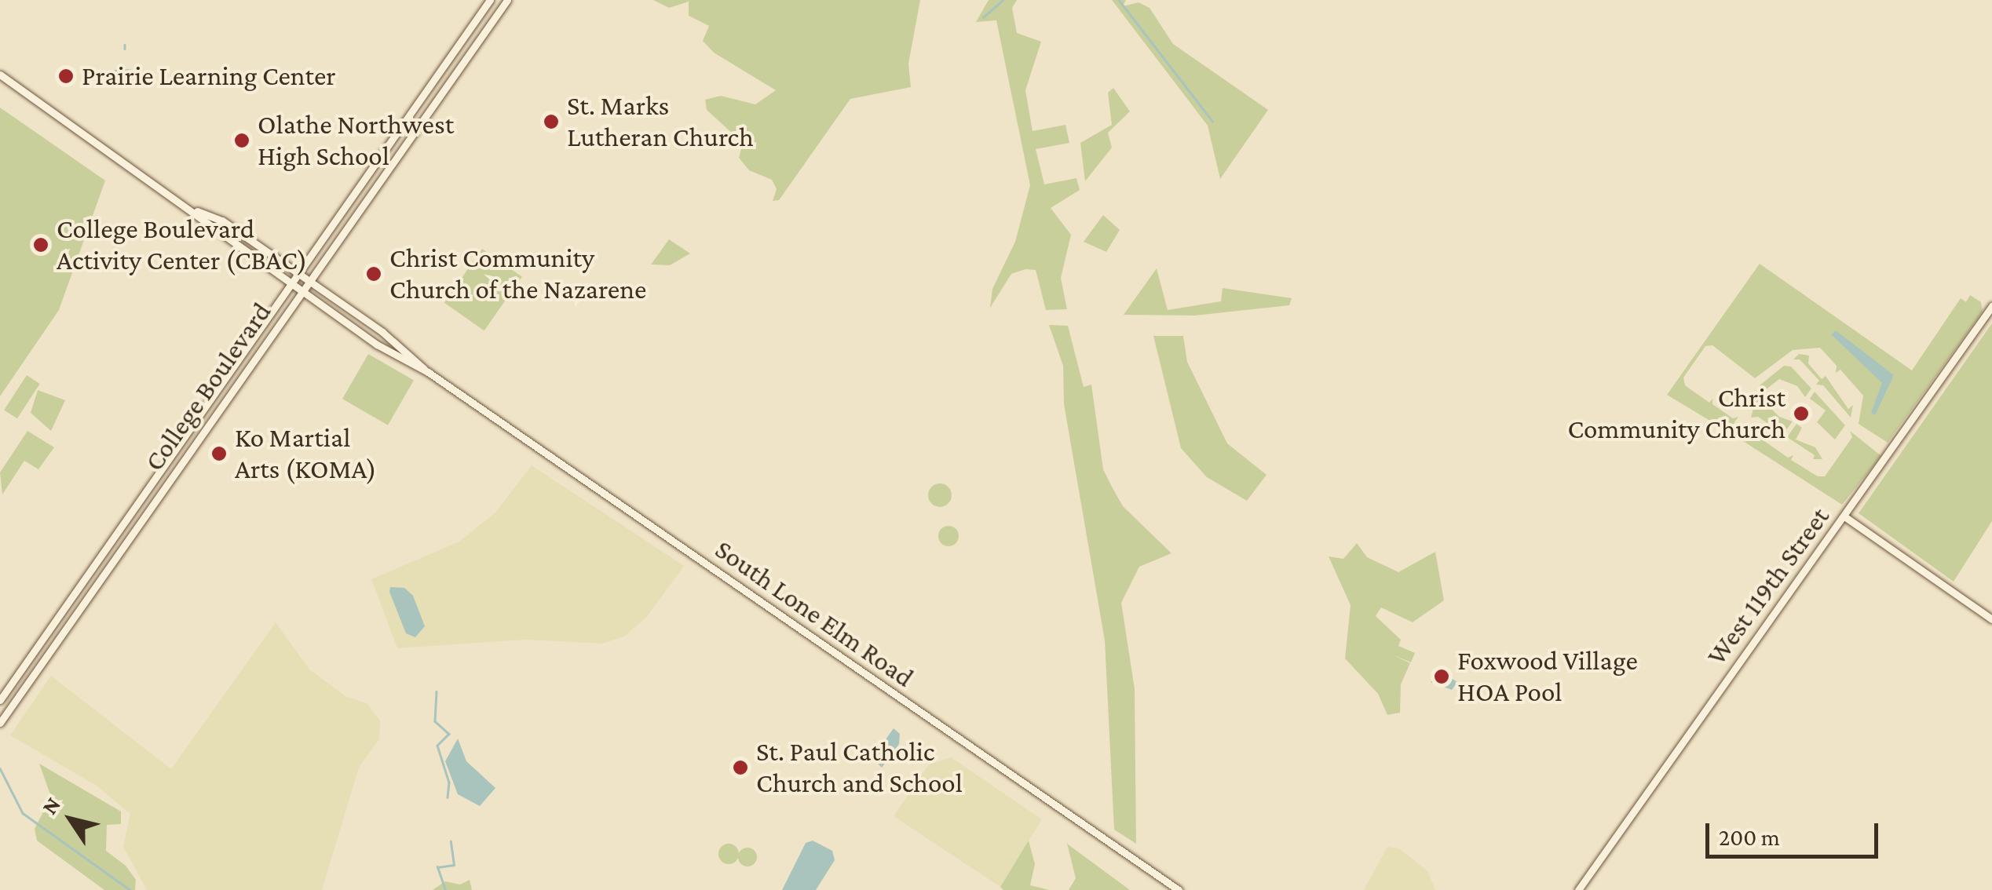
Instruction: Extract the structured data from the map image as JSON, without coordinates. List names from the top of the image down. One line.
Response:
{"streets":{"main road":["College Boulevard","West 119th Street","South Lone Elm Road"]},"crossings":[["College Boulevard","South Lone Elm Road"]],"places":["Prairie Learning Center","St. Marks Lutheran Church","Olathe Northwest High School","College Boulevard Activity Center (CBAC)","Christ Community Church of the Nazarene","Christ Community Church","Ko Martial Arts (KOMA)","Foxwood Village HOA Pool","St. Paul Catholic Church and School"],"scale_bar":"200 m","north":"top left"}
